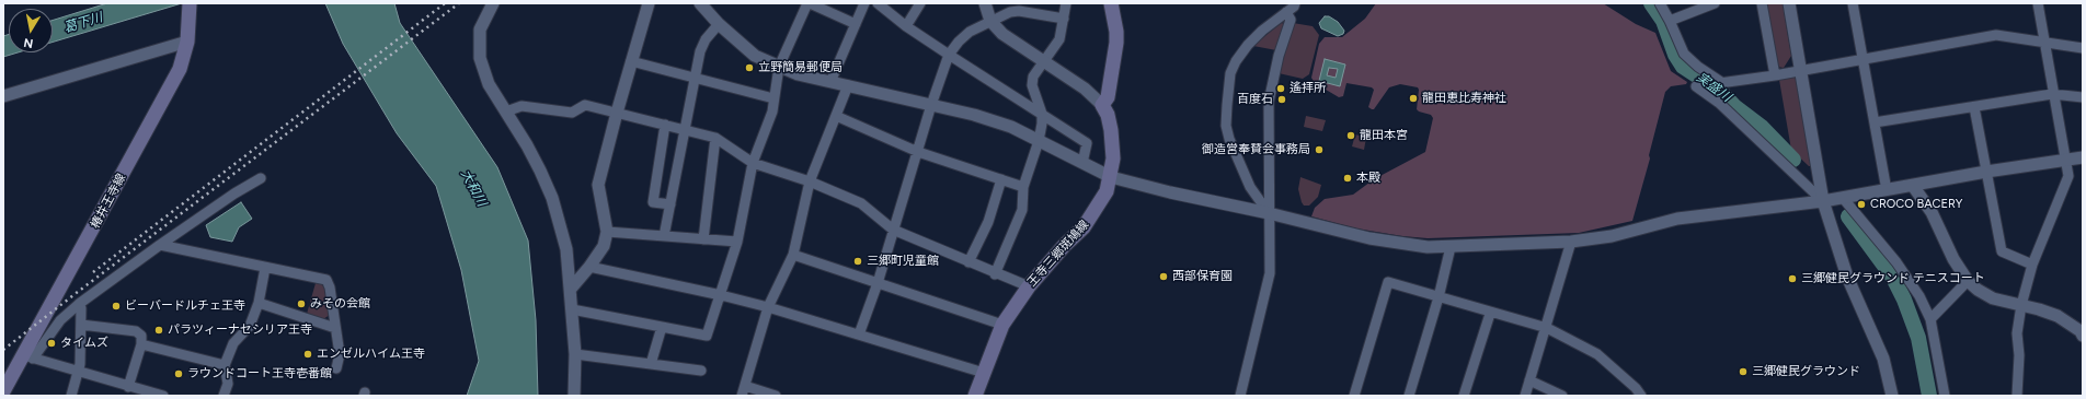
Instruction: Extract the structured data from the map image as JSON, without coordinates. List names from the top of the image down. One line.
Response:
{"streets":{"main road":["椿井王寺線","王寺三郷斑鳩線"]},"water":["葛下川","実盛川","大和川"],"places":["立野簡易郵便局","遙拝所","龍田恵比寿神社","百度石","龍田本宮","御造営奉賛会事務局","本殿","CROCO BACERY","三郷町児童館","西部保育園","三郷健民グラウンド テニスコート","みその会館","ビーバードルチェ王寺","パラツィーナセシリア王寺","タイムズ","エンゼルハイム王寺","三郷健民グラウンド","ラウンドコート王寺壱番館"],"north":"bottom"}
